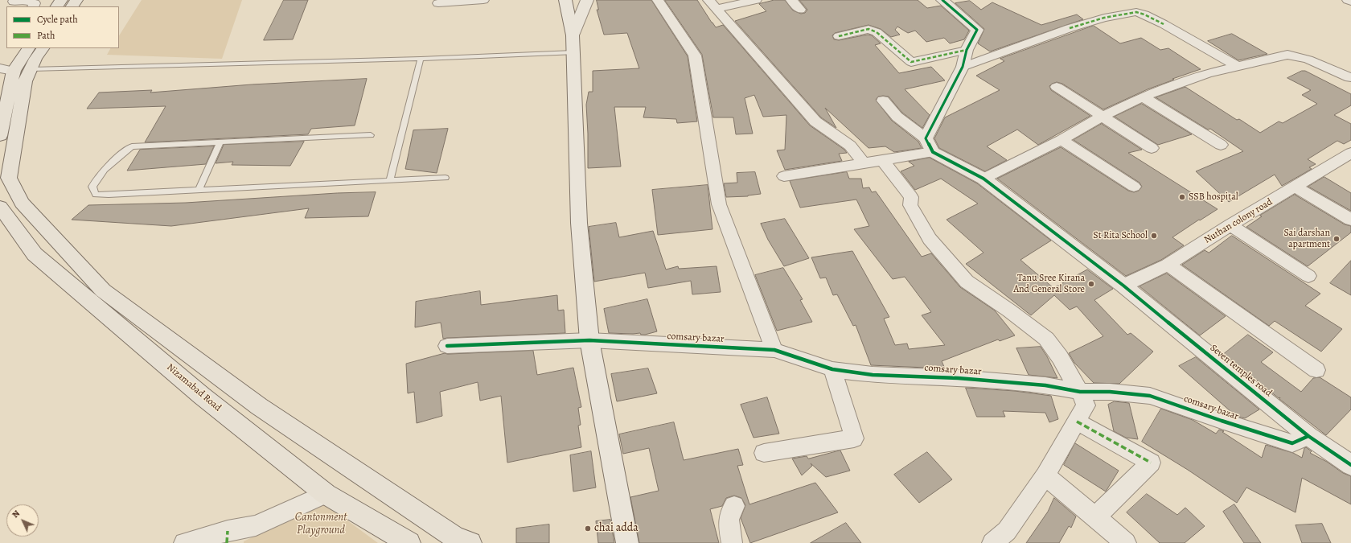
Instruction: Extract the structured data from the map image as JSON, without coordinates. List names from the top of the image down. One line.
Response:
{"streets":{"highway":["Nizamabad Road"],"street":["Nuthan colony road","comsary bazar","Seven temples road"]},"crossings":[["Nuthan colony road","Seven temples road"],["comsary bazar","Seven temples road"]],"parks":["Cantonment Playground"],"places":["SSB hospital","St Rita School","Sai darshan apartment","Tanu Sree Kirana And General Store","chai adda"],"legend":["Cycle path","Path"],"north":"top left"}
